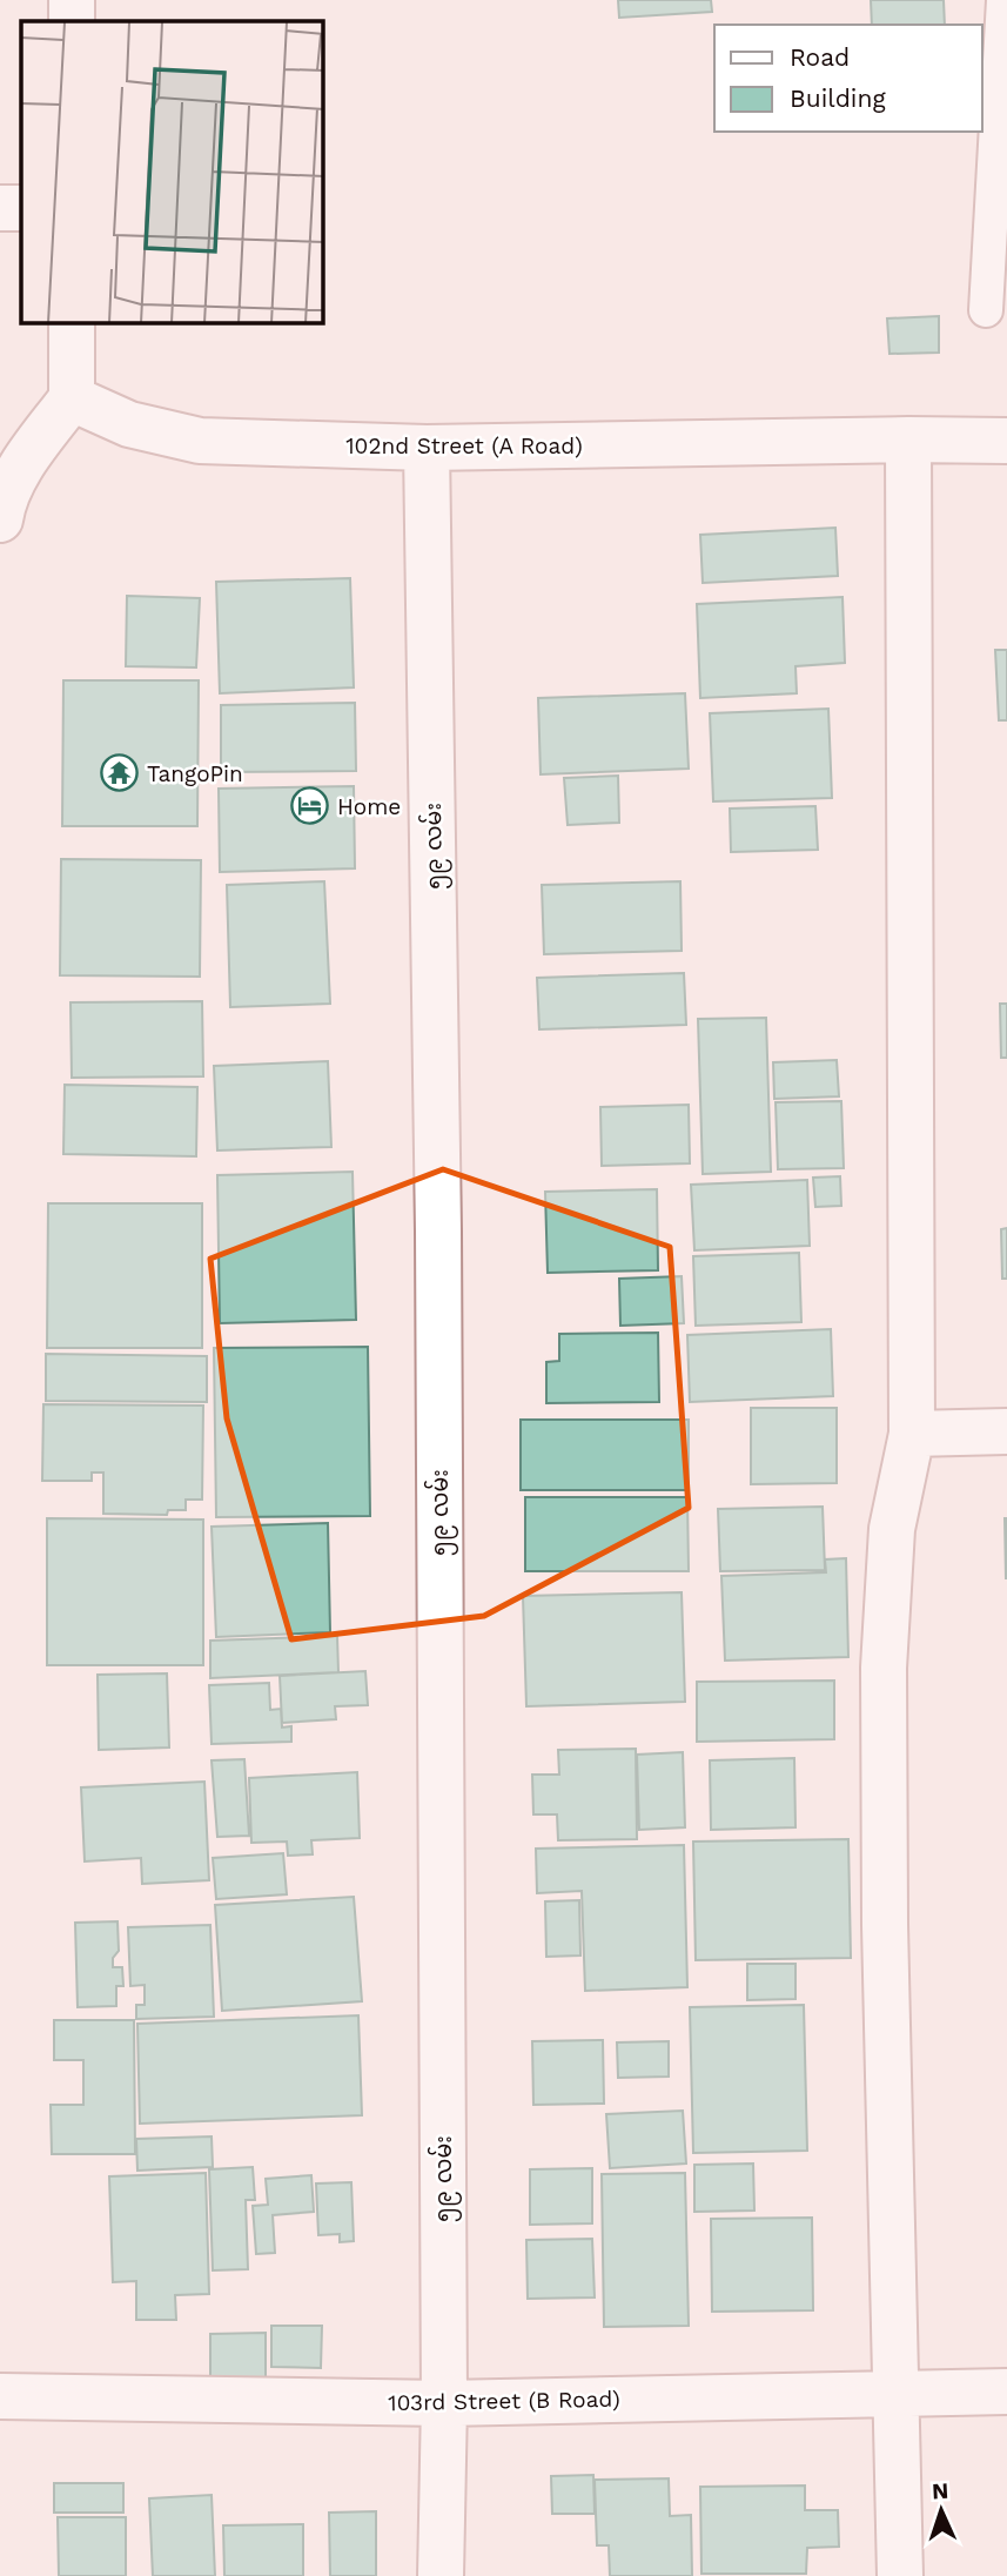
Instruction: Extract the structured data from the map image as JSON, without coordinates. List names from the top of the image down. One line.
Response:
{"streets":{"street":["102nd Street (A Road)","၅၉ လမ်း","103rd Street (B Road)"]},"crossings":[["102nd Street (A Road)","၅၉ လမ်း"],["၅၉ လမ်း","103rd Street (B Road)"]],"places":{"temple":["TangoPin"],"hotel":["Home"]},"legend":["Road","Building"],"north":"top"}
